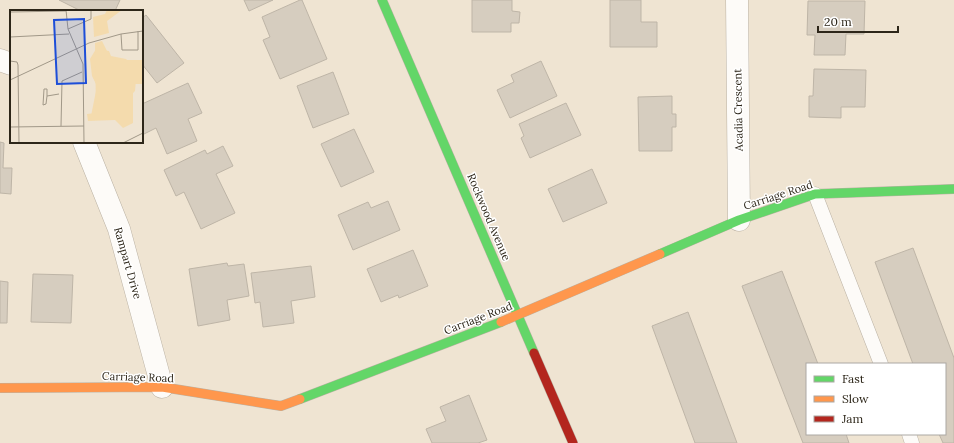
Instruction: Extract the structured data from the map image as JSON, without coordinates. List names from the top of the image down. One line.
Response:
{"streets":{"street":["Acadia Crescent","Carriage Road","Rockwood Avenue","Rampart Drive"]},"crossings":[["Acadia Crescent","Carriage Road"],["Carriage Road","Rockwood Avenue"],["Carriage Road","Rampart Drive"]],"legend":["Fast","Slow","Jam"],"scale_bar":"20 m"}
